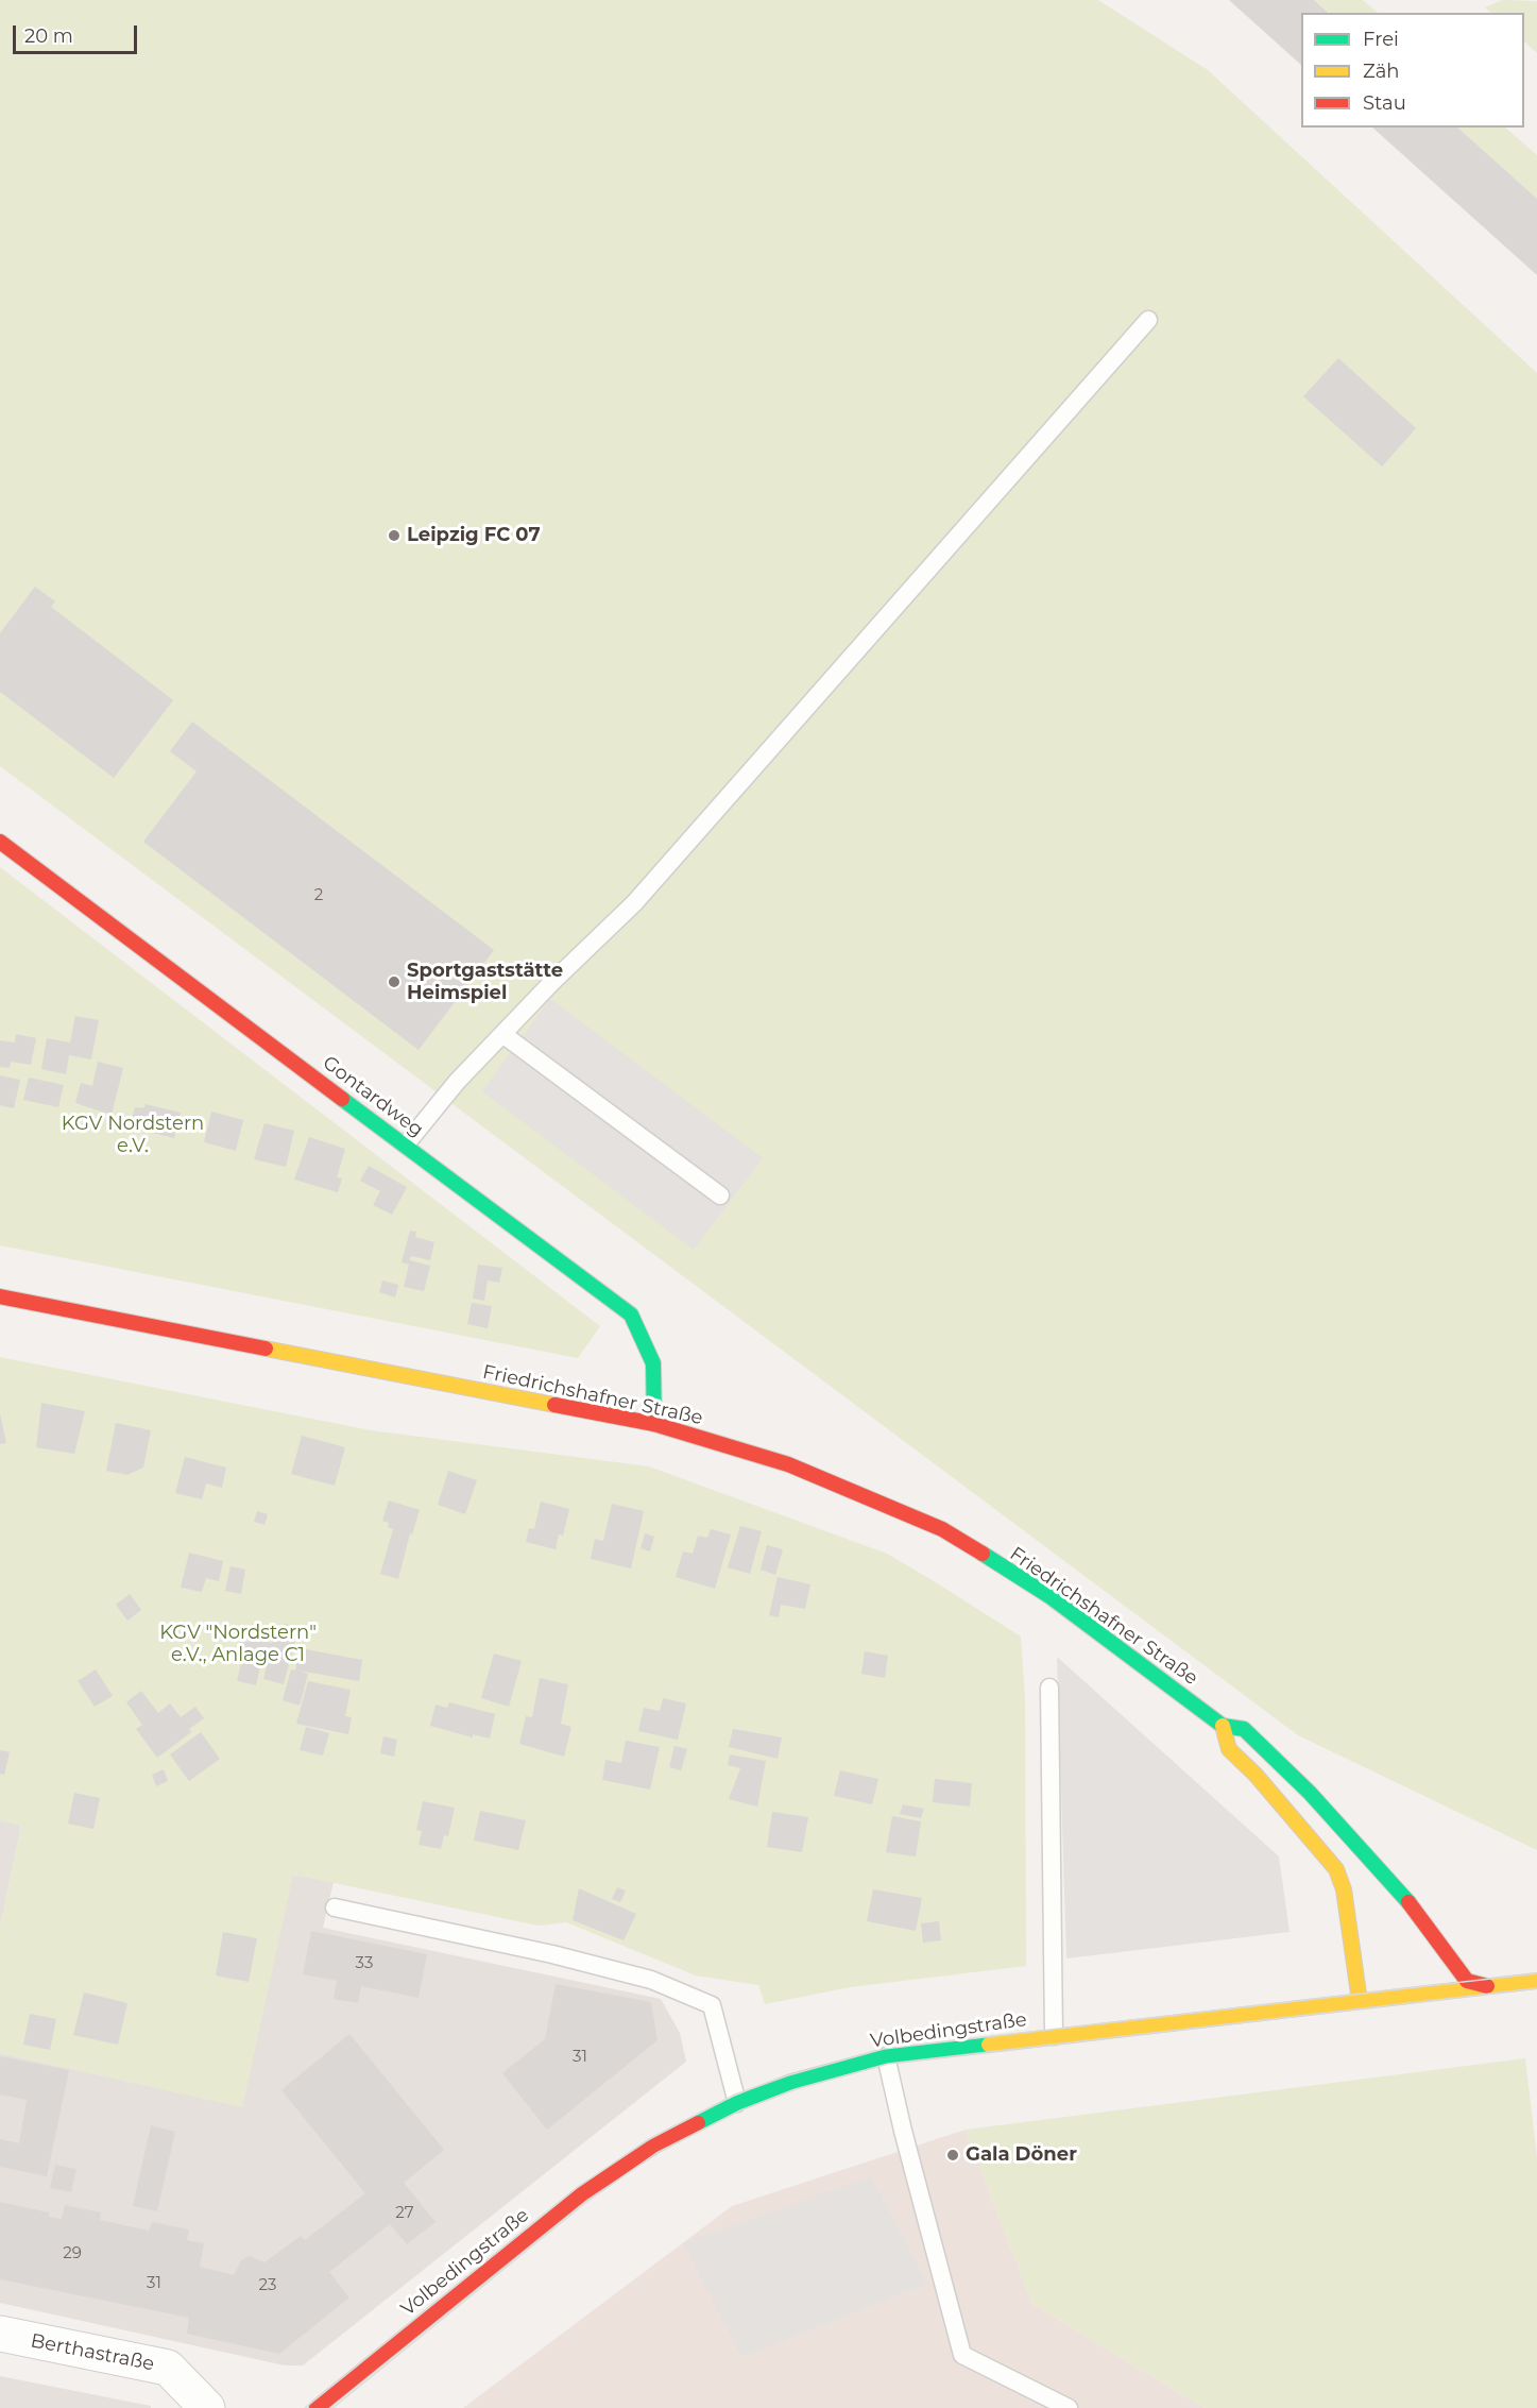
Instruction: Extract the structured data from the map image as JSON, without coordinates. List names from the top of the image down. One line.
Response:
{"streets":{"main road":["Gontardweg","Friedrichshafner Straße","Volbedingstraße"],"street":["Berthastraße"]},"crossings":[["Gontardweg","Friedrichshafner Straße"],["Friedrichshafner Straße","Volbedingstraße"]],"parks":["KGV Nordstern e.V.","KGV \"Nordstern\" e.V., Anlage C1"],"places":["Leipzig FC 07","Sportgaststätte Heimspiel","Gala Döner"],"house_numbers":["2","33","31","27","29","31","23"],"legend":["Frei","Zäh","Stau"],"scale_bar":"20 m"}
